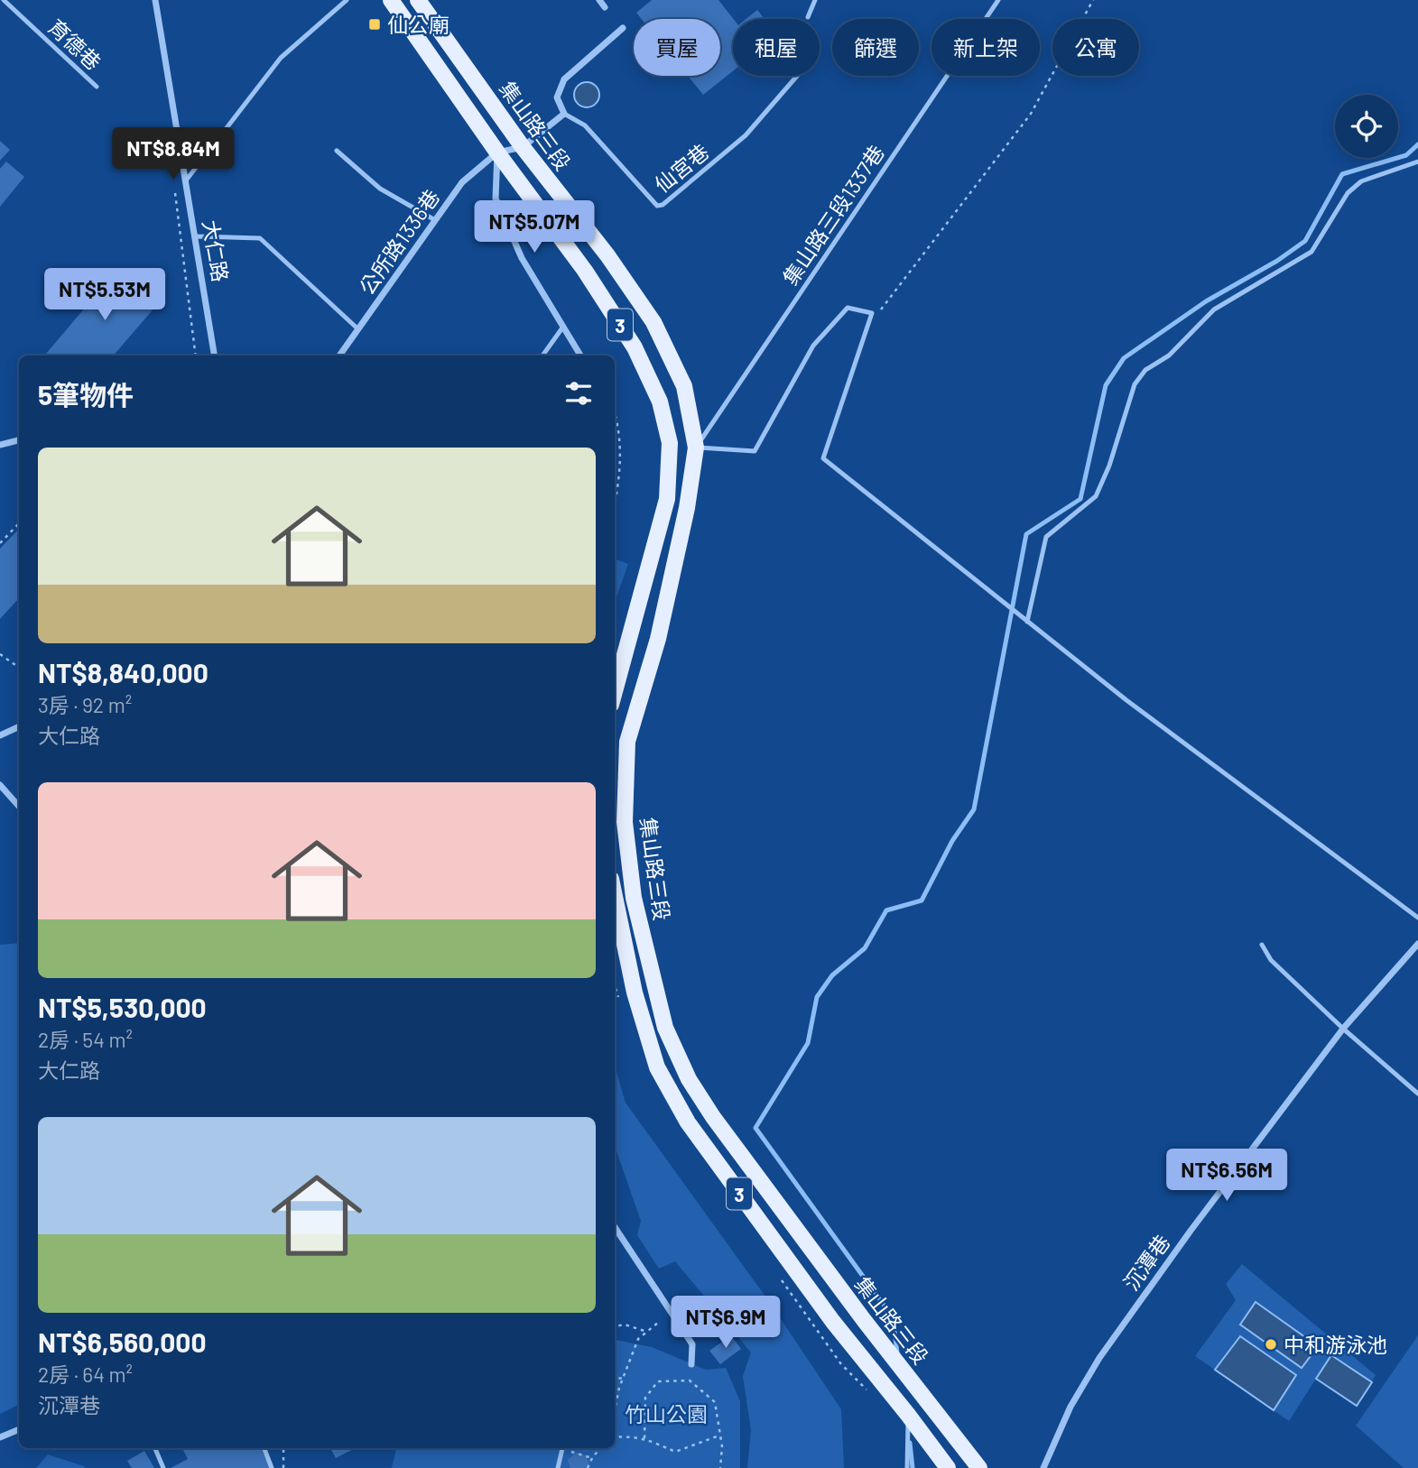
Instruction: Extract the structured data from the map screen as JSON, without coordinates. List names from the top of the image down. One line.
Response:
{"streets":{"main road":["集山路三段","3"],"street":["公所路1336巷","大仁路","沉潭巷"],"lane":["育德巷","仙宮巷","集山路三段1337巷"]},"crossings":[["集山路三段","集山路三段1337巷"],["公所路1336巷","3"]],"parks":["竹山公園"],"places":{"transit":["仙公廟"],"other":["中和游泳池"]},"page":{"chip":["買屋","租屋","篩選","新上架","公寓"],"price":["NT$8.84M","NT$5.07M","NT$5.53M","NT$6.56M","NT$6.9M"],"heading":"5筆物件","list":[{"name":"NT$8,840,000","note":"3房 · 92 m² · 大仁路"},{"name":"NT$5,530,000","note":"2房 · 54 m² · 大仁路"},{"name":"NT$6,560,000","note":"2房 · 64 m² · 沉潭巷"}]}}
